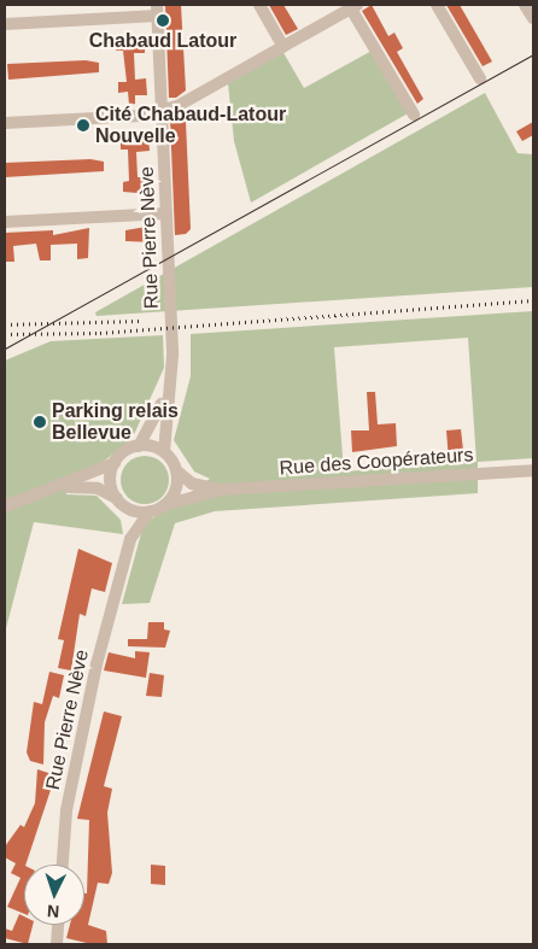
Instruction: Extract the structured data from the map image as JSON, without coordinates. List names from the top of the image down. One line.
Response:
{"streets":{"street":["Rue Pierre Nève","Rue des Coopérateurs"]},"crossings":[["Rue Pierre Nève","Rue des Coopérateurs"]],"places":["Chabaud Latour","Cité Chabaud-Latour Nouvelle","Parking relais Bellevue"],"north":"bottom"}
